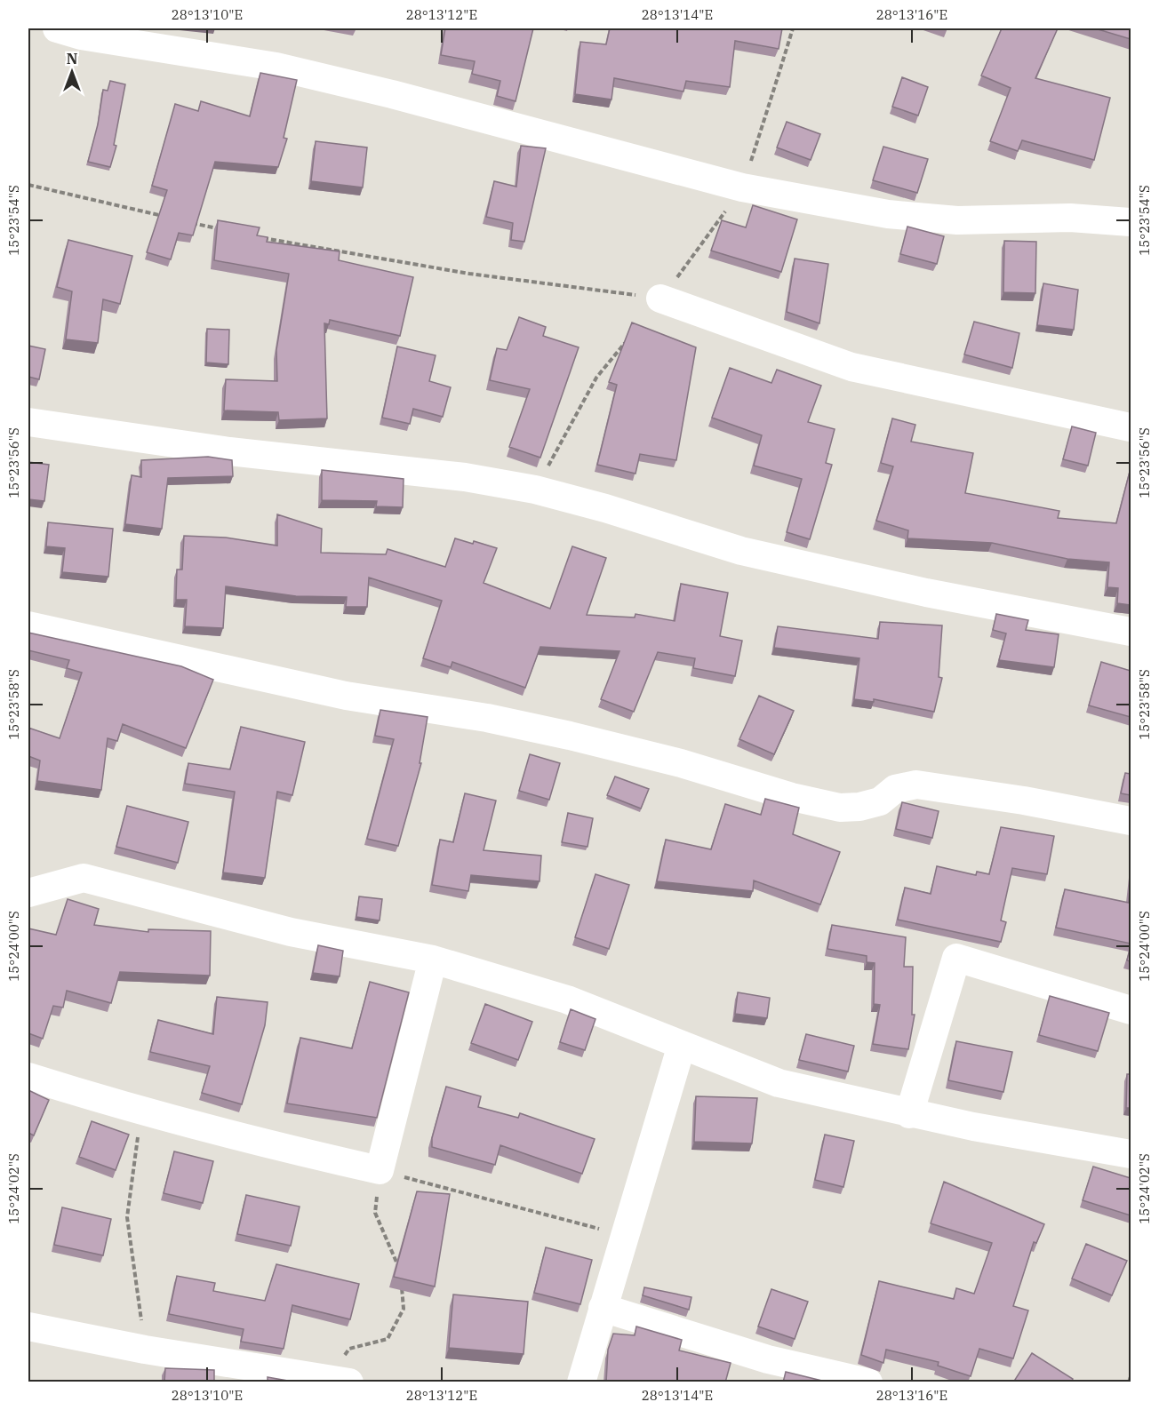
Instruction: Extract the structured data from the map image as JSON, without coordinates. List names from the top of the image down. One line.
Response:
{"north":"top","coordinates":["28°13'10\"E","28°13'12\"E","28°13'14\"E","28°13'16\"E","15°23'54\"S","15°23'56\"S","15°23'58\"S","15°24'00\"S","15°24'02\"S"]}
